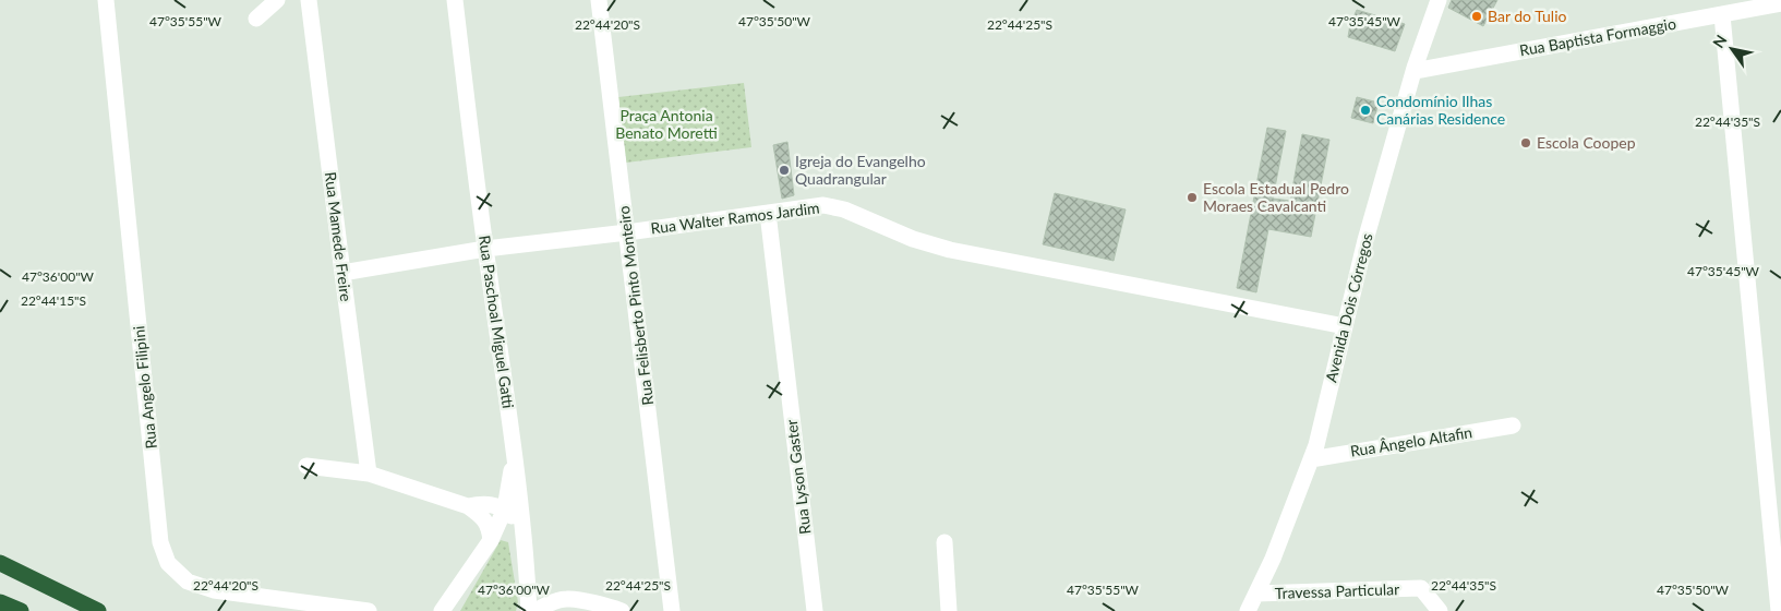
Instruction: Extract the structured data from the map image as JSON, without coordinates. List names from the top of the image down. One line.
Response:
{"streets":{"street":["Rua Baptista Formaggio","Rua Walter Ramos Jardim","Rua Mamede Freire","Rua Felisberto Pinto Monteiro","Avenida Dois Córregos","Rua Paschoal Miguel Gatti","Rua Angelo Filipini","Rua Ângelo Altafin","Rua Lyson Gaster","Travessa Particular"]},"crossings":[["Rua Baptista Formaggio","Avenida Dois Córregos"],["Rua Walter Ramos Jardim","Rua Mamede Freire"],["Rua Walter Ramos Jardim","Rua Felisberto Pinto Monteiro"],["Rua Walter Ramos Jardim","Avenida Dois Córregos"],["Rua Walter Ramos Jardim","Rua Paschoal Miguel Gatti"],["Rua Walter Ramos Jardim","Rua Lyson Gaster"],["Avenida Dois Córregos","Rua Ângelo Altafin"],["Avenida Dois Córregos","Travessa Particular"]],"parks":["Praça Antonia Benato Moretti"],"places":["Bar do Tulio","Condomínio Ilhas Canárias Residence","Escola Coopep","Igreja do Evangelho Quadrangular","Escola Estadual Pedro Moraes Cavalcanti"],"north":"top left","coordinates":["47°35'55\"W","47°35'50\"W","47°35'45\"W","22°44'20\"S","22°44'25\"S","22°44'35\"S","47°36'00\"W","22°44'15\"S"]}
